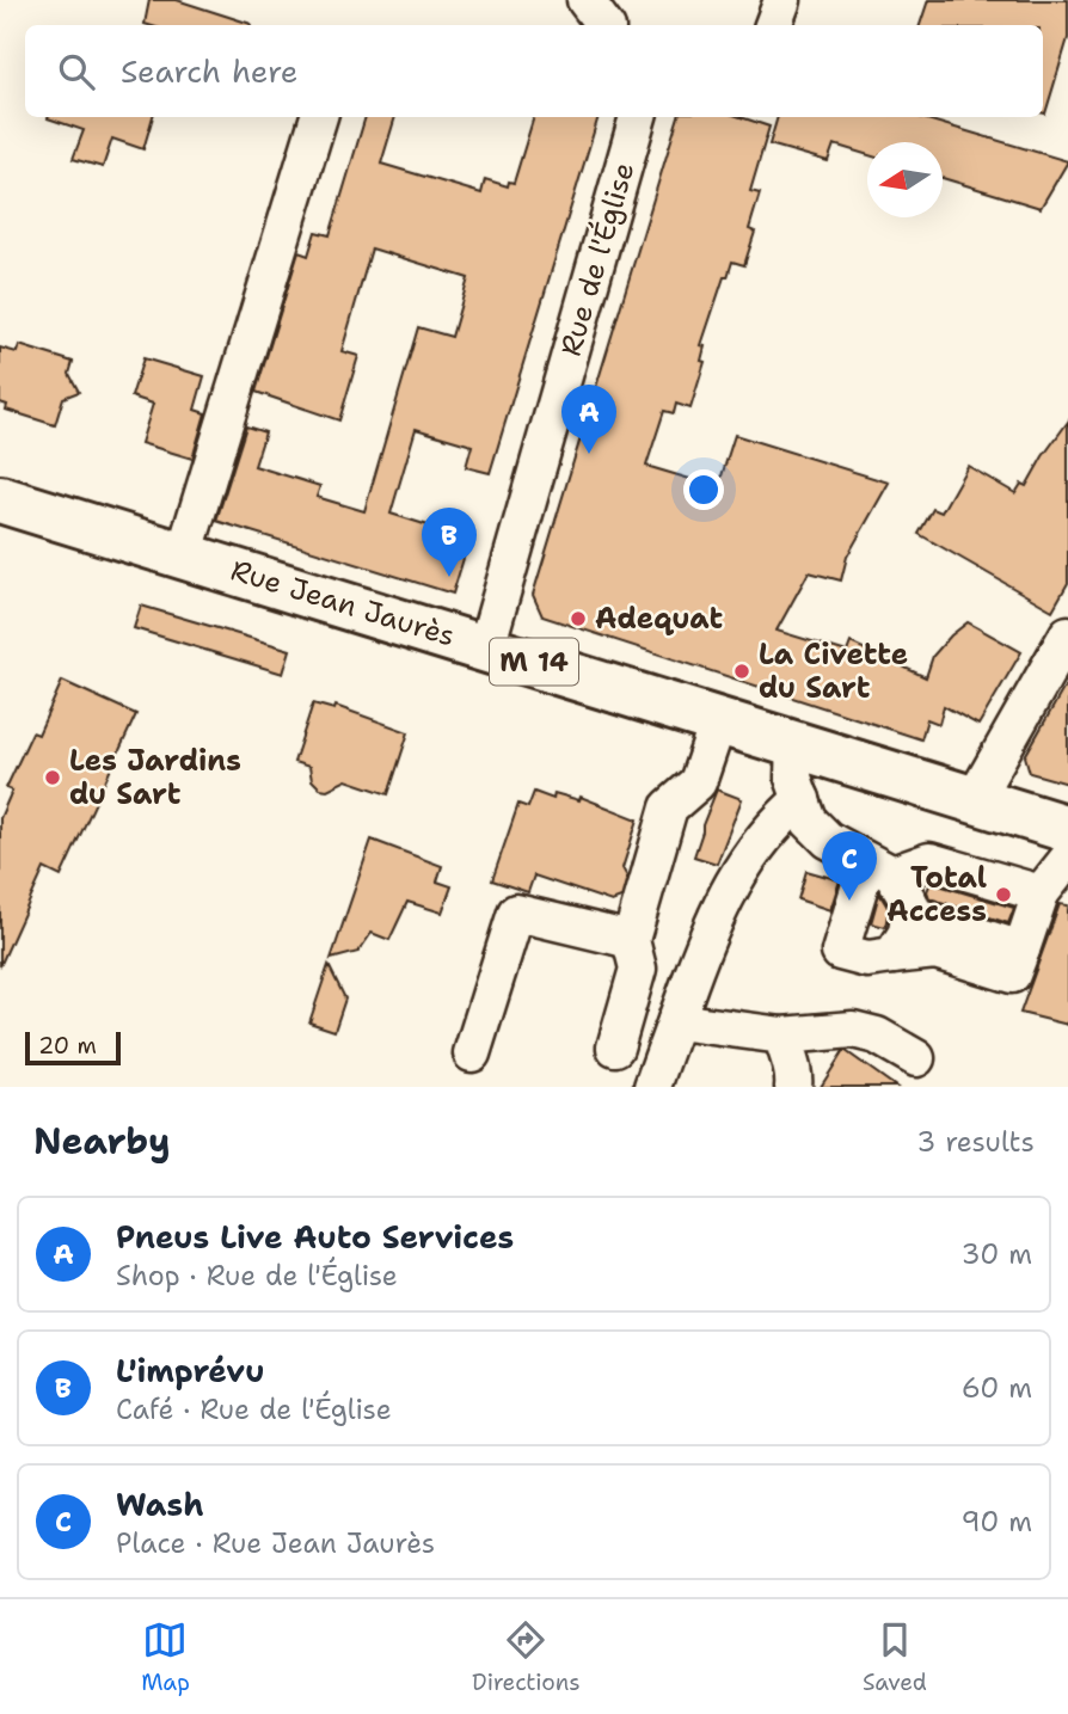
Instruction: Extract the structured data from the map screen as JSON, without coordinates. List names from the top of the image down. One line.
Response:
{"streets":{"main road":["Rue Jean Jaurès","M 14"],"street":["Rue de l'Église"]},"crossings":[["Rue de l'Église","Rue Jean Jaurès"]],"places":["Adequat","La Civette du Sart","Les Jardins du Sart","Total Access"],"scale_bar":"20 m","north":"left","page":{"search":"Search here","pins":["A","B","C"],"scale":"20 m","heading":["Nearby","3 results"],"list":[{"mark":"A","name":"Pneus Live Auto Services","note":"Shop · Rue de l'Église","value":"30 m"},{"mark":"B","name":"L'imprévu","note":"Café · Rue de l'Église","value":"60 m"},{"mark":"C","name":"Wash","note":"Place · Rue Jean Jaurès","value":"90 m"}],"nav":["Map","Directions","Saved"]}}
